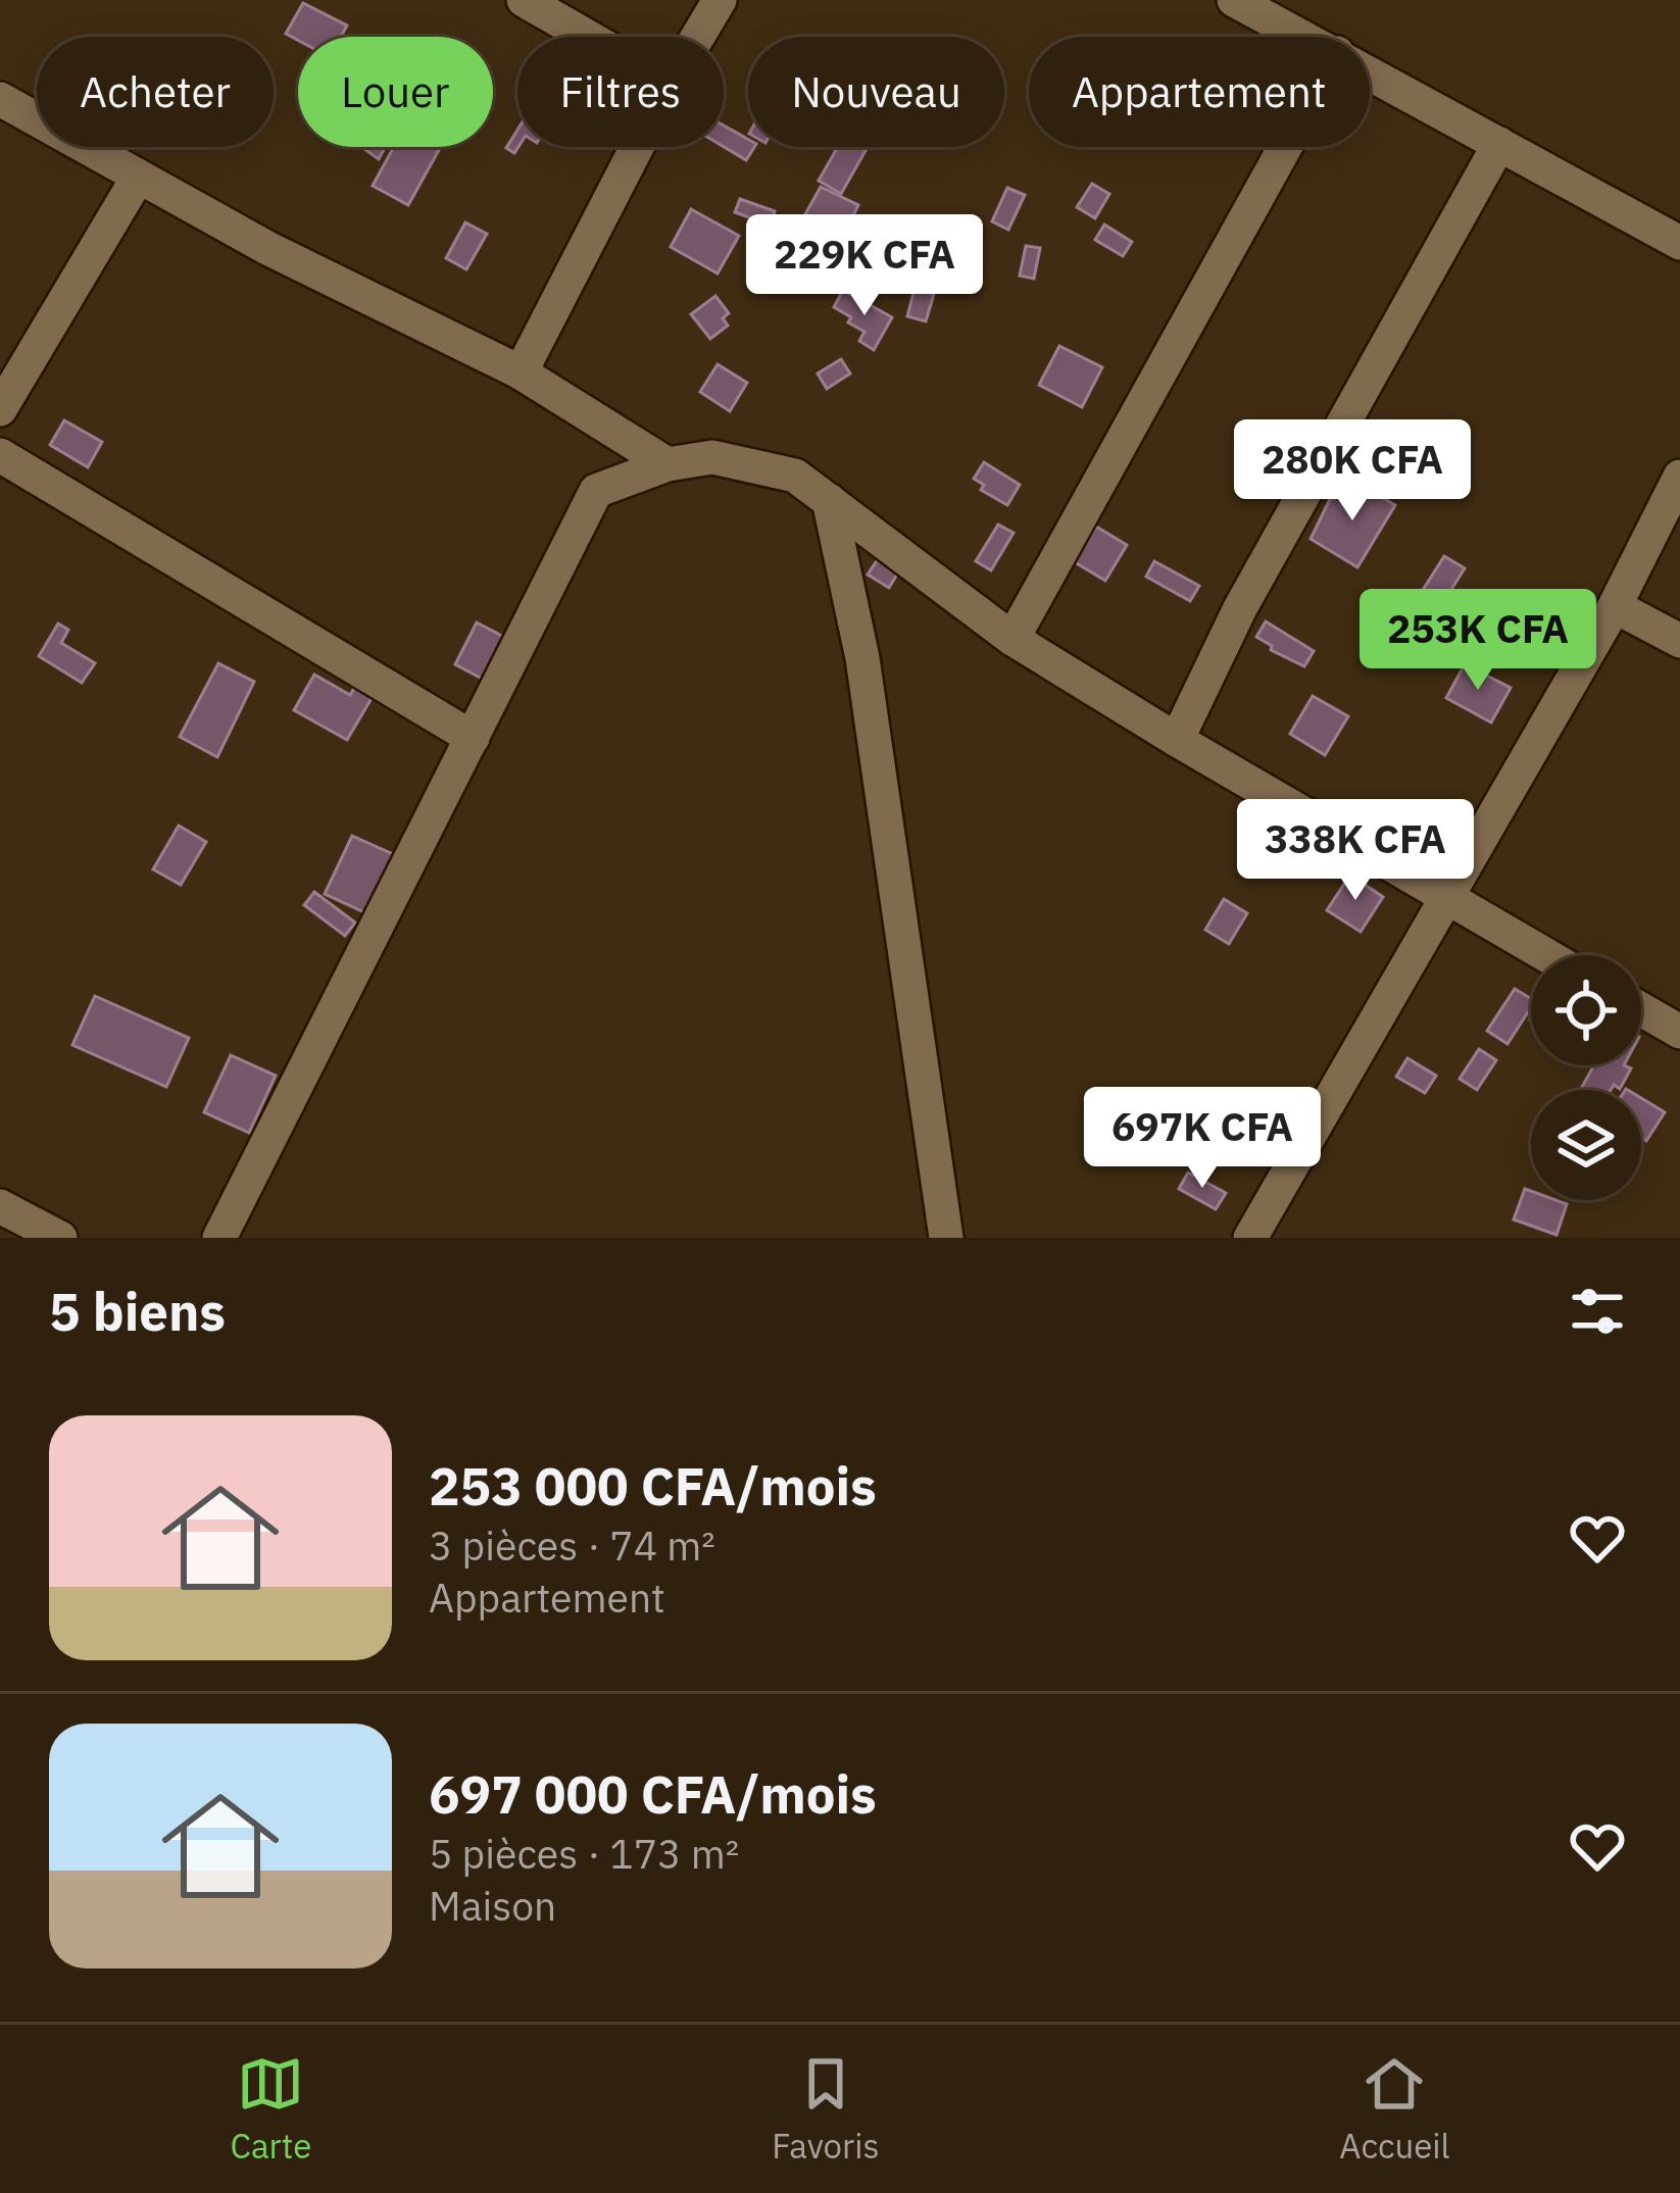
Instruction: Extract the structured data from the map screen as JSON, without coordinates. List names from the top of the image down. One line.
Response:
{"page":{"chip":["Acheter","Louer","Filtres","Nouveau","Appartement"],"price":["229K CFA","280K CFA","253K CFA","338K CFA","697K CFA"],"heading":"5 biens","list":[{"name":"253 000 CFA/mois","note":"3 pièces · 74 m² · Appartement"},{"name":"697 000 CFA/mois","note":"5 pièces · 173 m² · Maison"}],"tabs":["Carte","Favoris","Accueil"]}}
